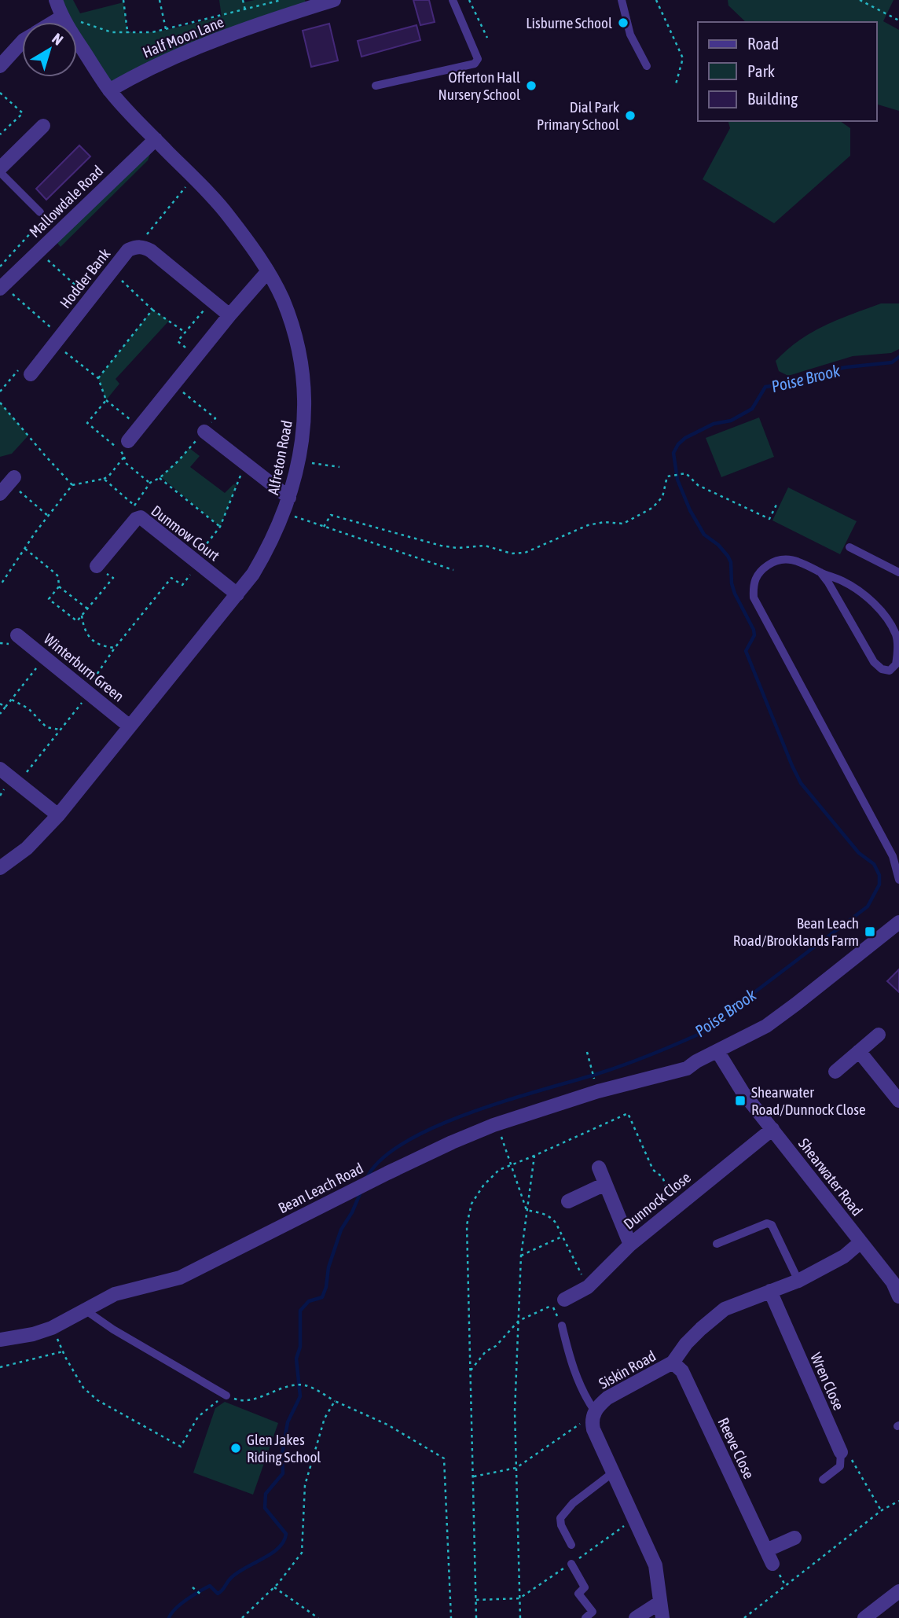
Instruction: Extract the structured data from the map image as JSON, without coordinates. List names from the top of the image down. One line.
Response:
{"streets":{"street":["Half Moon Lane","Mallowdale Road","Hodder Bank","Alfreton Road","Dunmow Court","Winterburn Green","Shearwater Road","Bean Leach Road","Dunnock Close","Siskin Road","Wren Close","Reeve Close"]},"crossings":[["Half Moon Lane","Alfreton Road"],["Mallowdale Road","Alfreton Road"],["Alfreton Road","Dunmow Court"],["Alfreton Road","Winterburn Green"],["Shearwater Road","Bean Leach Road"],["Shearwater Road","Dunnock Close"],["Shearwater Road","Siskin Road"],["Siskin Road","Wren Close"],["Siskin Road","Reeve Close"]],"water":["Poise Brook"],"places":{"other":["Lisburne School","Offerton Hall Nursery School","Dial Park Primary School","Glen Jakes Riding School"],"transit":["Bean Leach Road/Brooklands Farm","Shearwater Road/Dunnock Close"]},"legend":["Road","Park","Building"],"north":"top right"}
